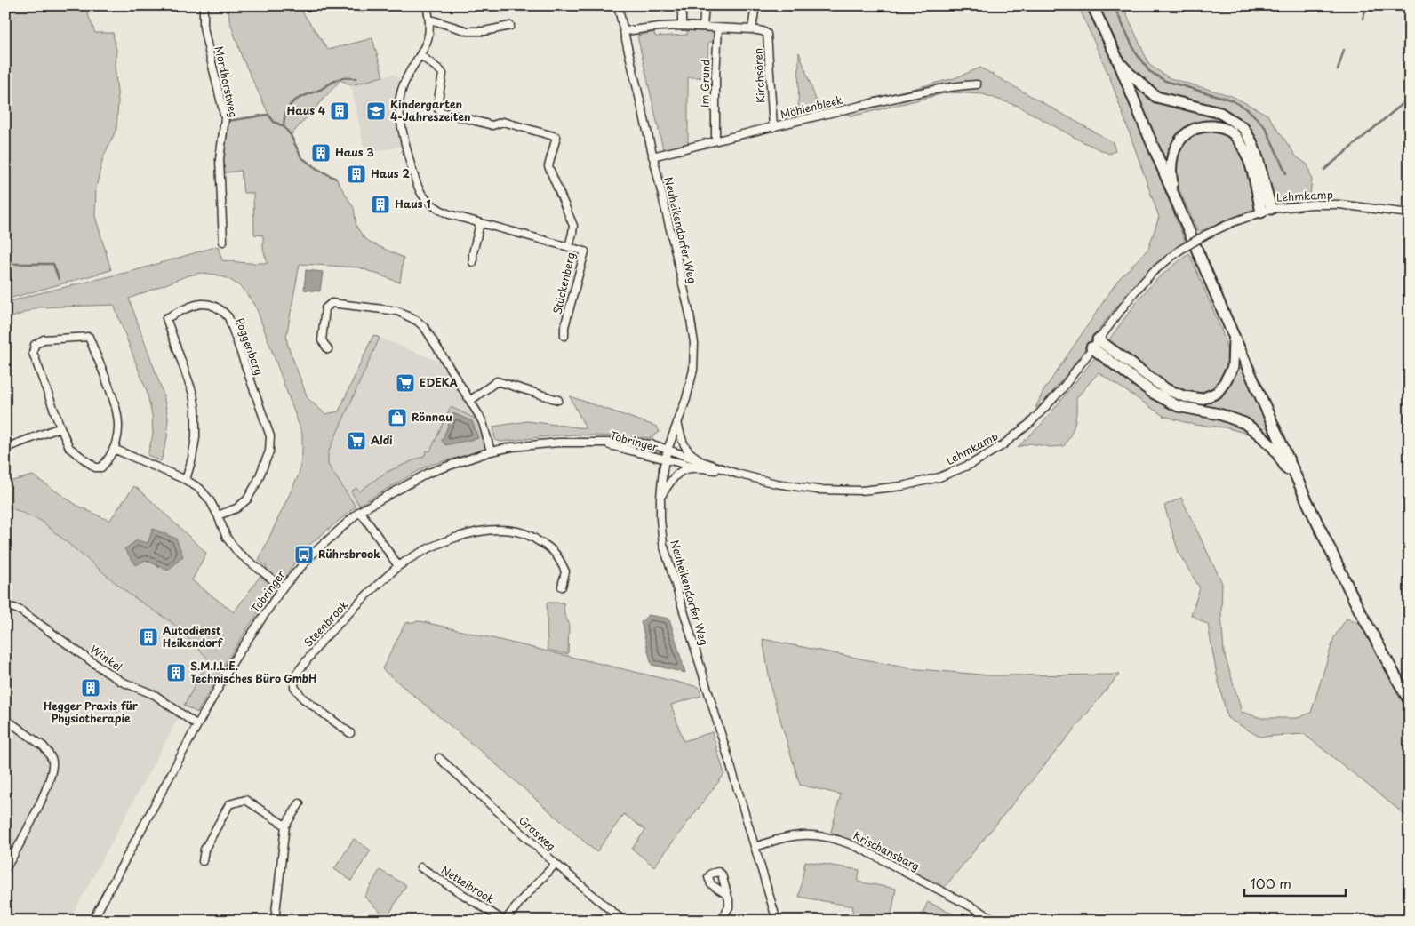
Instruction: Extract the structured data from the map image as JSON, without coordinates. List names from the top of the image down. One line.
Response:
{"streets":{"street":["Kirchsören","Mordhorstweg","Im Grund","Möhlenbleek","Lehmkamp","Neuheikendorfer Weg","Stückenberg","Poggenbarg","Tobringer","Steenbrook","Winkel","Grasweg","Krischansbarg","Nettelbrook"]},"crossings":[["Kirchsören","Möhlenbleek"],["Im Grund","Möhlenbleek"],["Möhlenbleek","Neuheikendorfer Weg"],["Neuheikendorfer Weg","Tobringer"],["Neuheikendorfer Weg","Krischansbarg"],["Tobringer","Winkel"]],"places":{"building":["Haus 4","Haus 3","Haus 2","Haus 1","Autodienst Heikendorf","S.M.I.L.E. Technisches Büro GmbH","Hegger Praxis für Physiotherapie"],"school or university":["Kindergarten 4-Jahreszeiten"],"supermarket":["EDEKA","Aldi"],"shop":["Rönnau"],"bus stop":["Rührsbrook"]},"scale_bar":"100 m"}
